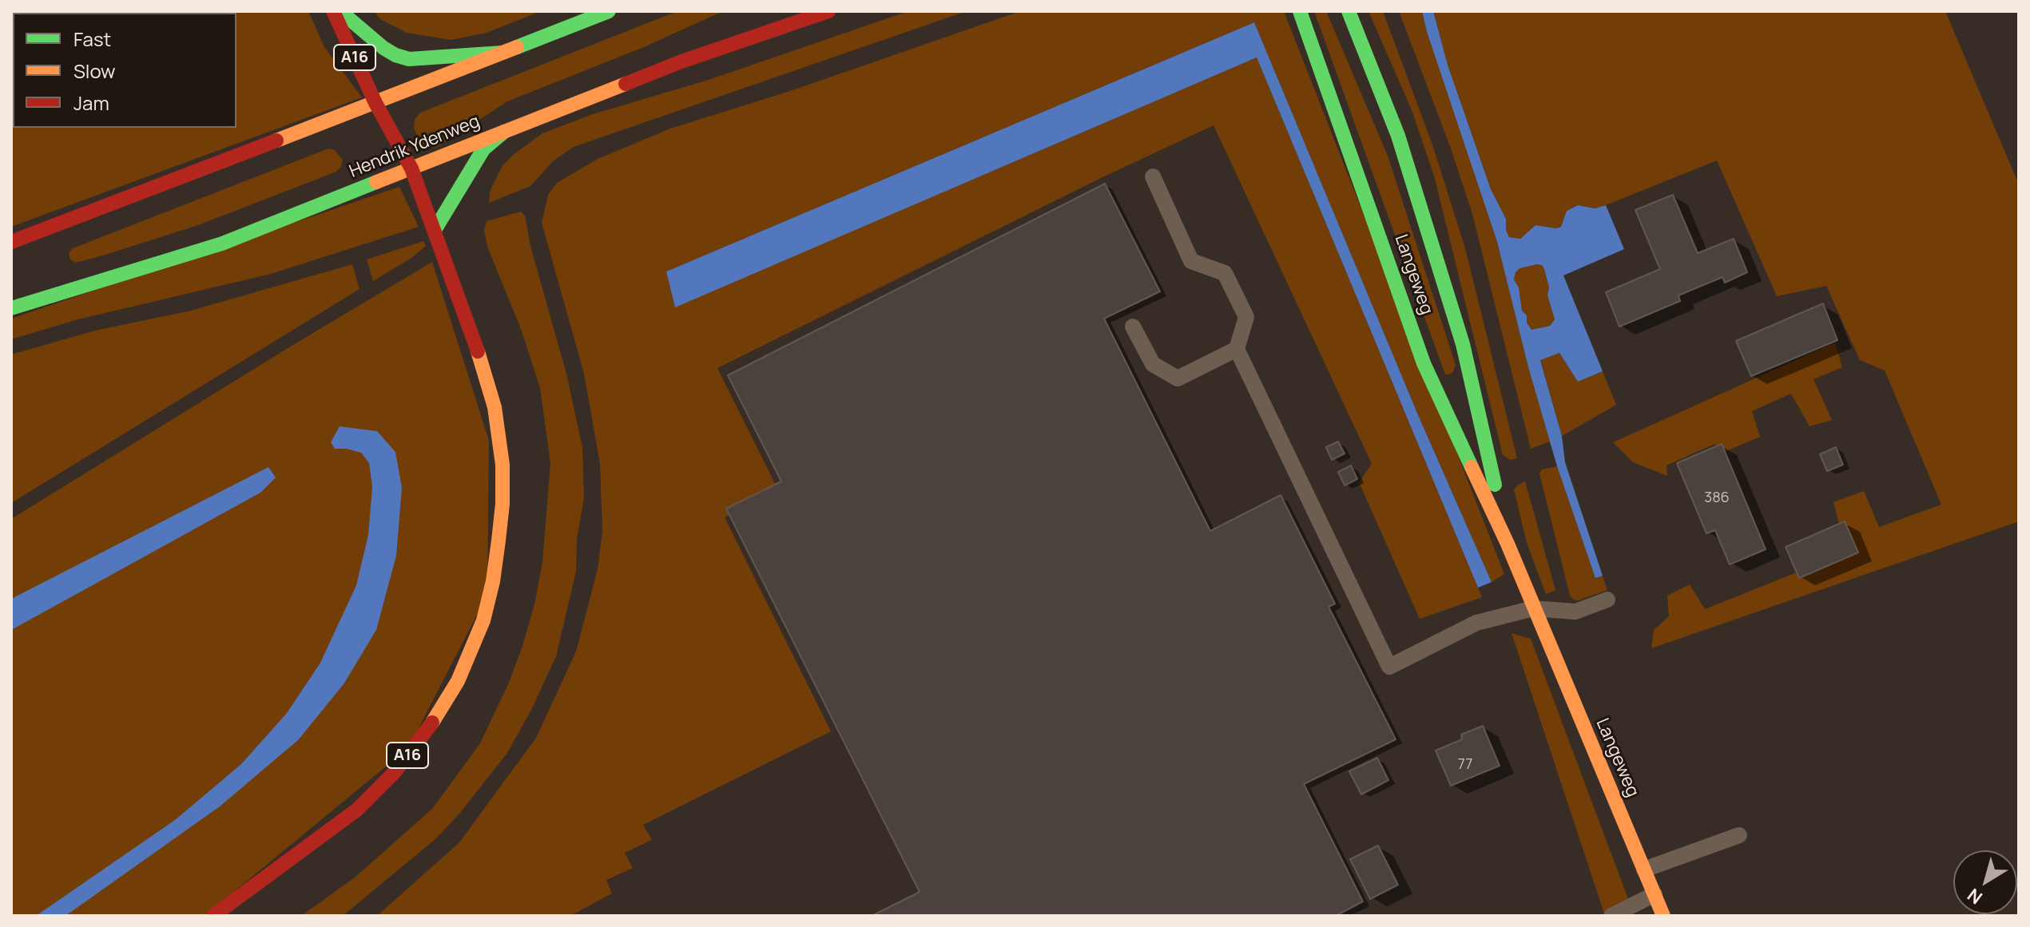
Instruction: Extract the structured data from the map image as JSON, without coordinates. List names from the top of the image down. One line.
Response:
{"streets":{"main road":["A16","Hendrik Ydenweg","Langeweg"]},"crossings":[["A16","Hendrik Ydenweg"]],"house_numbers":["386","77"],"legend":["Fast","Slow","Jam"],"north":"bottom left"}
